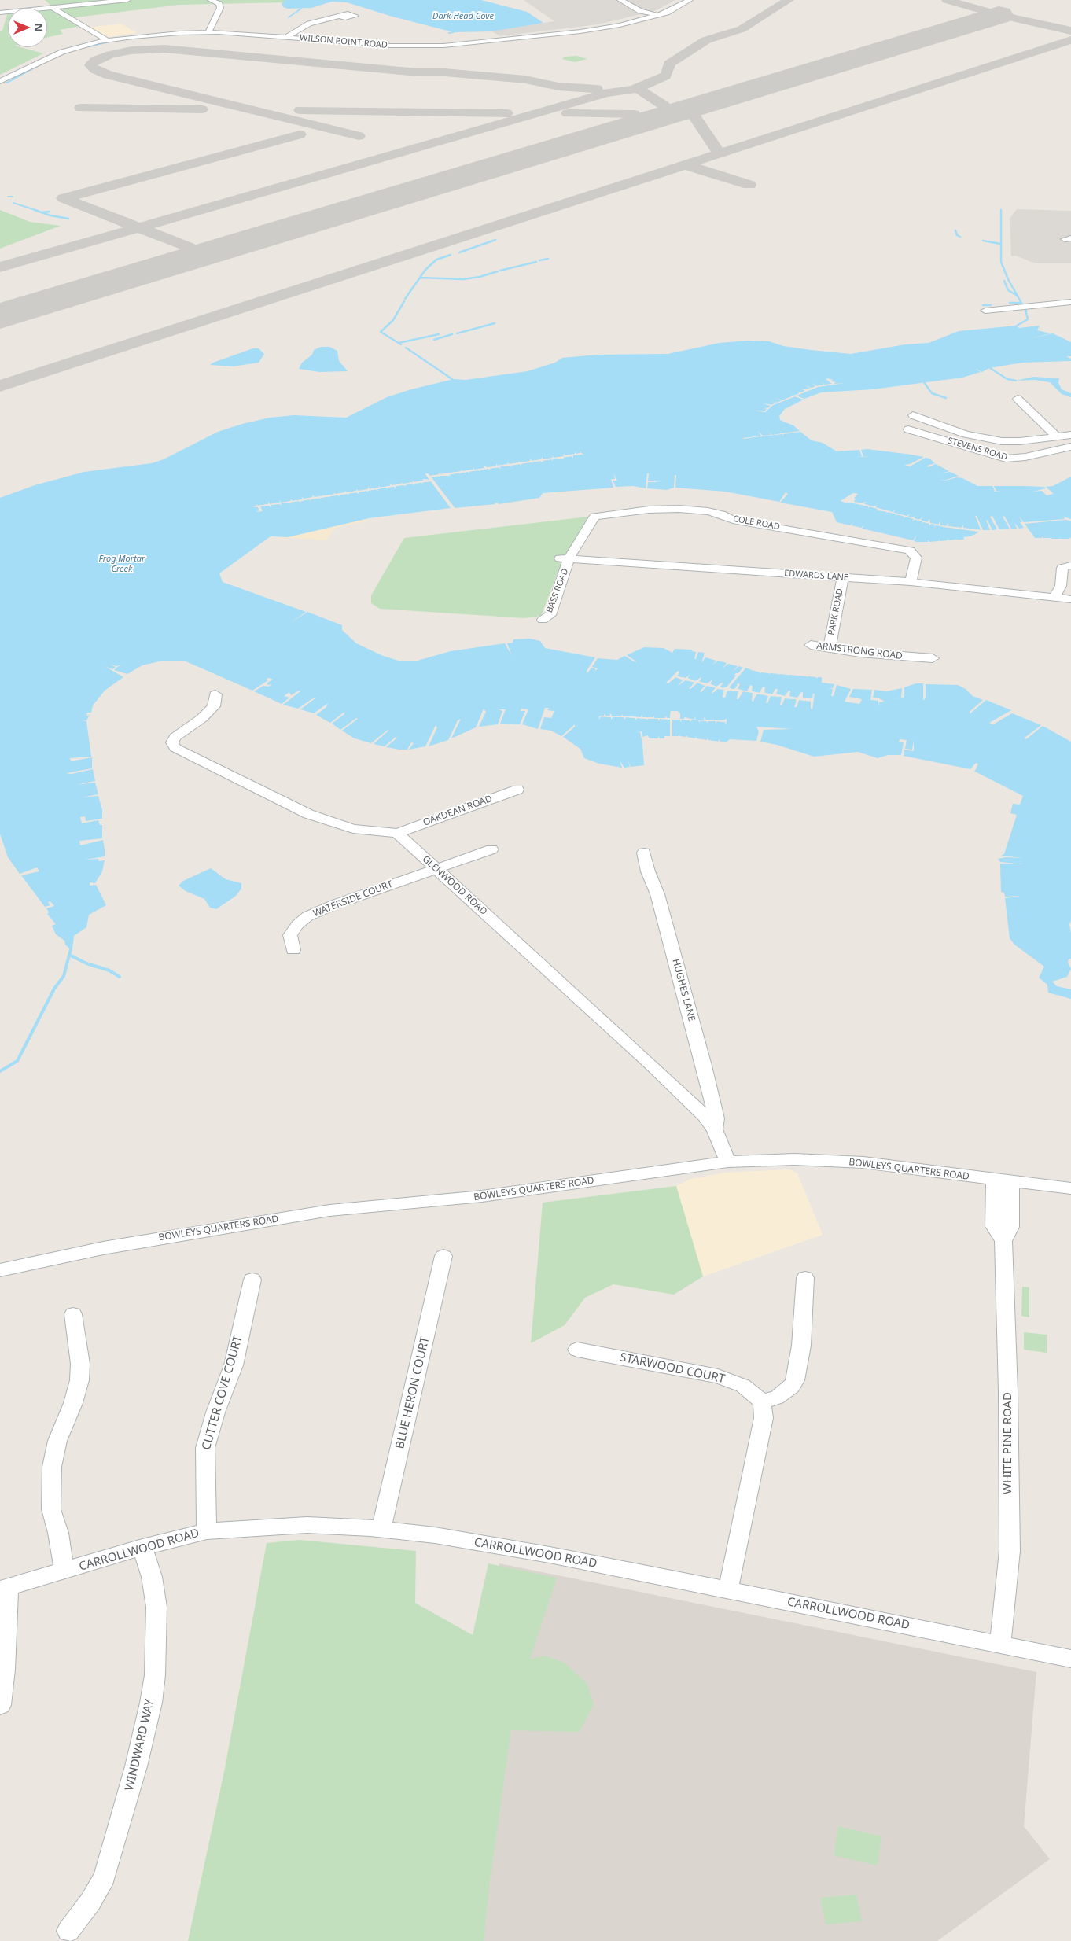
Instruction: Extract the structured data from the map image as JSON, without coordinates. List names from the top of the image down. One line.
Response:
{"streets":{"street":["WILSON POINT ROAD","STEVENS ROAD","COLE ROAD","EDWARDS LANE","BASS ROAD","PARK ROAD","ARMSTRONG ROAD","OAKDEAN ROAD","GLENWOOD ROAD","WATERSIDE COURT","HUGHES LANE","BOWLEYS QUARTERS ROAD","STARWOOD COURT","CUTTER COVE COURT","BLUE HERON COURT","WHITE PINE ROAD","CARROLLWOOD ROAD","WINDWARD WAY"]},"crossings":[["COLE ROAD","EDWARDS LANE"],["COLE ROAD","BASS ROAD"],["EDWARDS LANE","BASS ROAD"],["EDWARDS LANE","PARK ROAD"],["PARK ROAD","ARMSTRONG ROAD"],["OAKDEAN ROAD","GLENWOOD ROAD"],["GLENWOOD ROAD","WATERSIDE COURT"],["GLENWOOD ROAD","HUGHES LANE"],["GLENWOOD ROAD","BOWLEYS QUARTERS ROAD"],["BOWLEYS QUARTERS ROAD","WHITE PINE ROAD"],["CUTTER COVE COURT","CARROLLWOOD ROAD"],["BLUE HERON COURT","CARROLLWOOD ROAD"],["WHITE PINE ROAD","CARROLLWOOD ROAD"],["CARROLLWOOD ROAD","WINDWARD WAY"]],"water":["Dark Head Cove","Frog Mortar Creek"],"north":"right"}
